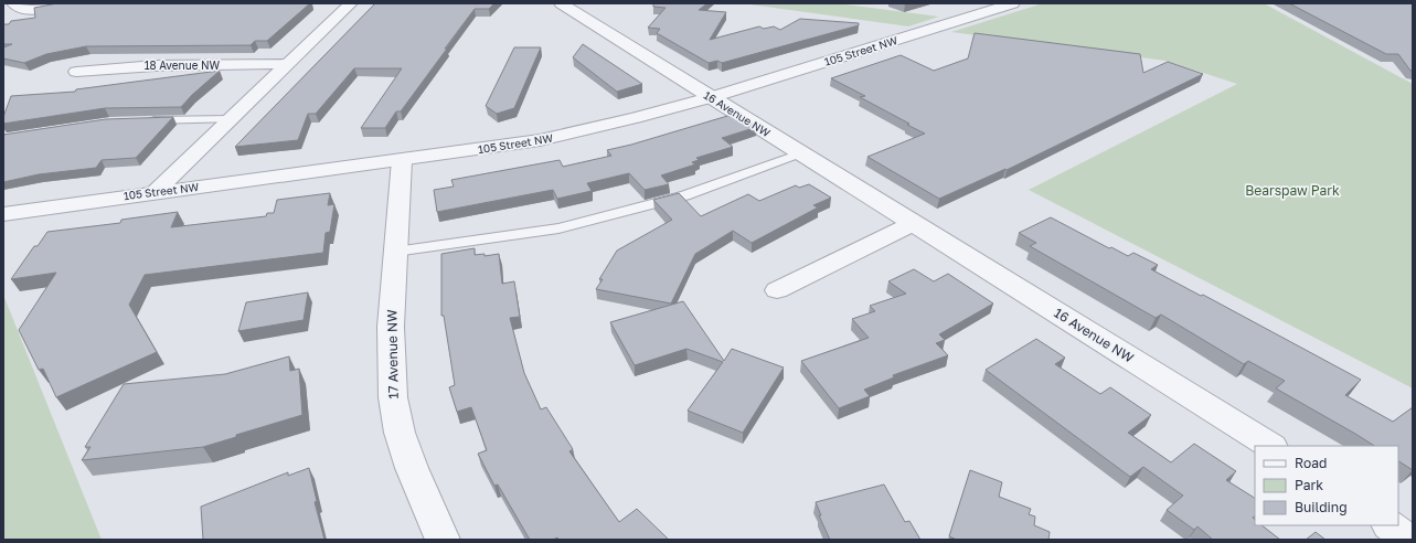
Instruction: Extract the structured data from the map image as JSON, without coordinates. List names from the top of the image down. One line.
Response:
{"streets":{"street":["105 Street NW","18 Avenue NW","16 Avenue NW","17 Avenue NW"]},"crossings":[["105 Street NW","16 Avenue NW"],["105 Street NW","17 Avenue NW"]],"parks":["Bearspaw Park"],"legend":["Road","Park","Building"]}
